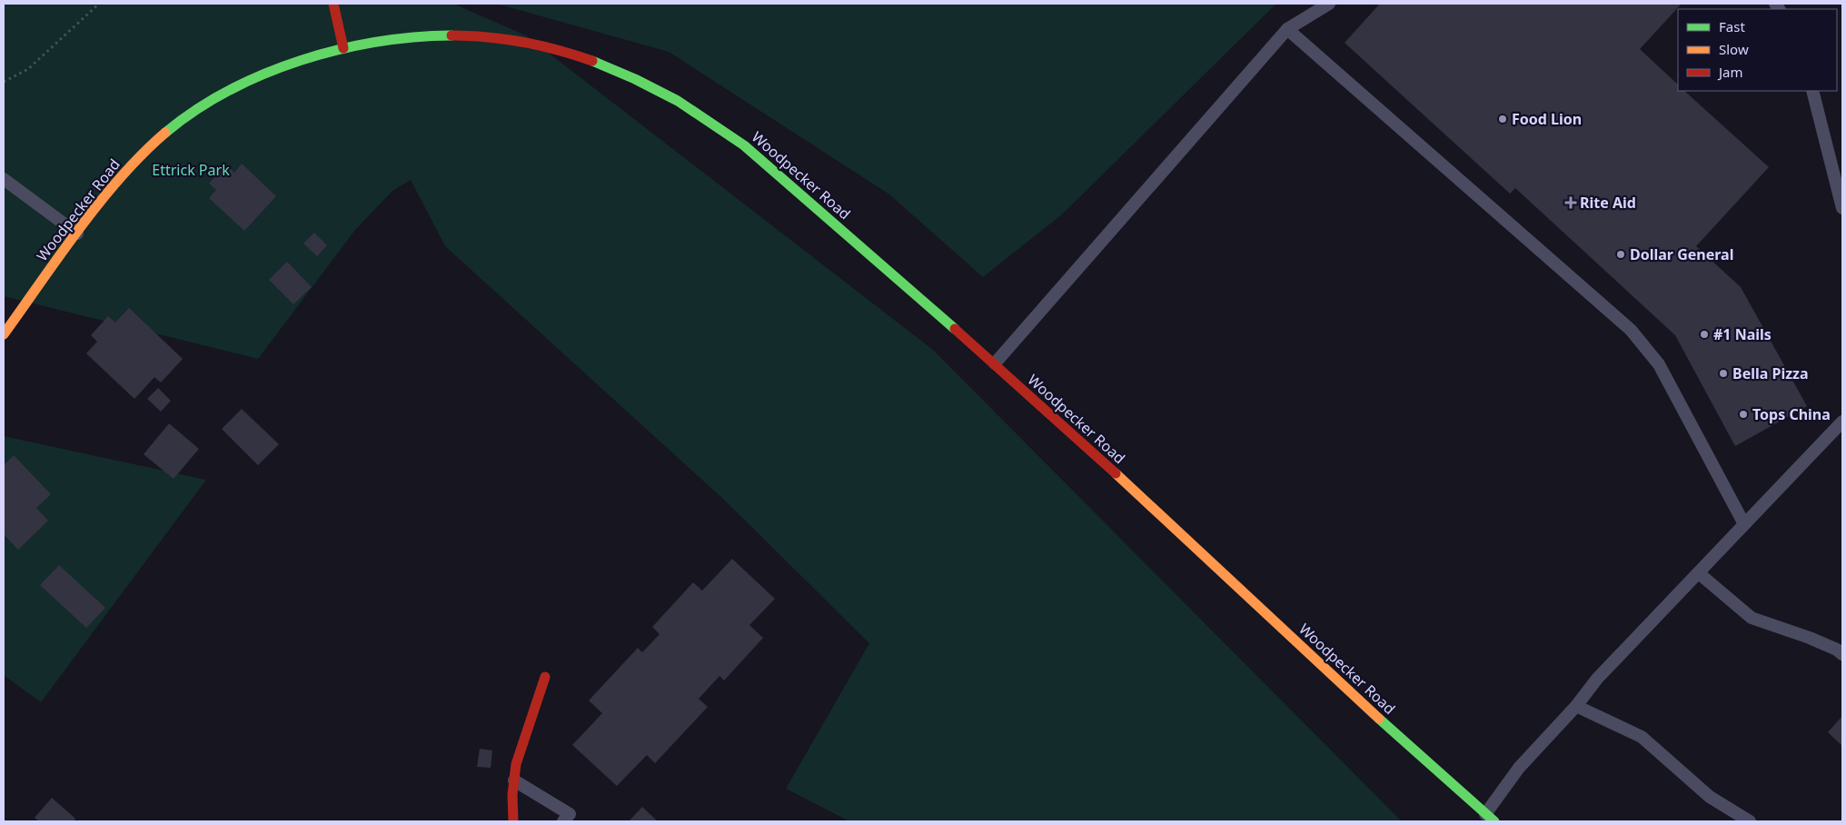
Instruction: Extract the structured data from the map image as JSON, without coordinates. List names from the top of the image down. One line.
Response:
{"streets":{"main road":["Woodpecker Road"]},"parks":["Ettrick Park"],"places":{"other":["Food Lion","Dollar General","#1 Nails","Bella Pizza","Tops China"],"health":["Rite Aid"]},"legend":["Fast","Slow","Jam"]}
